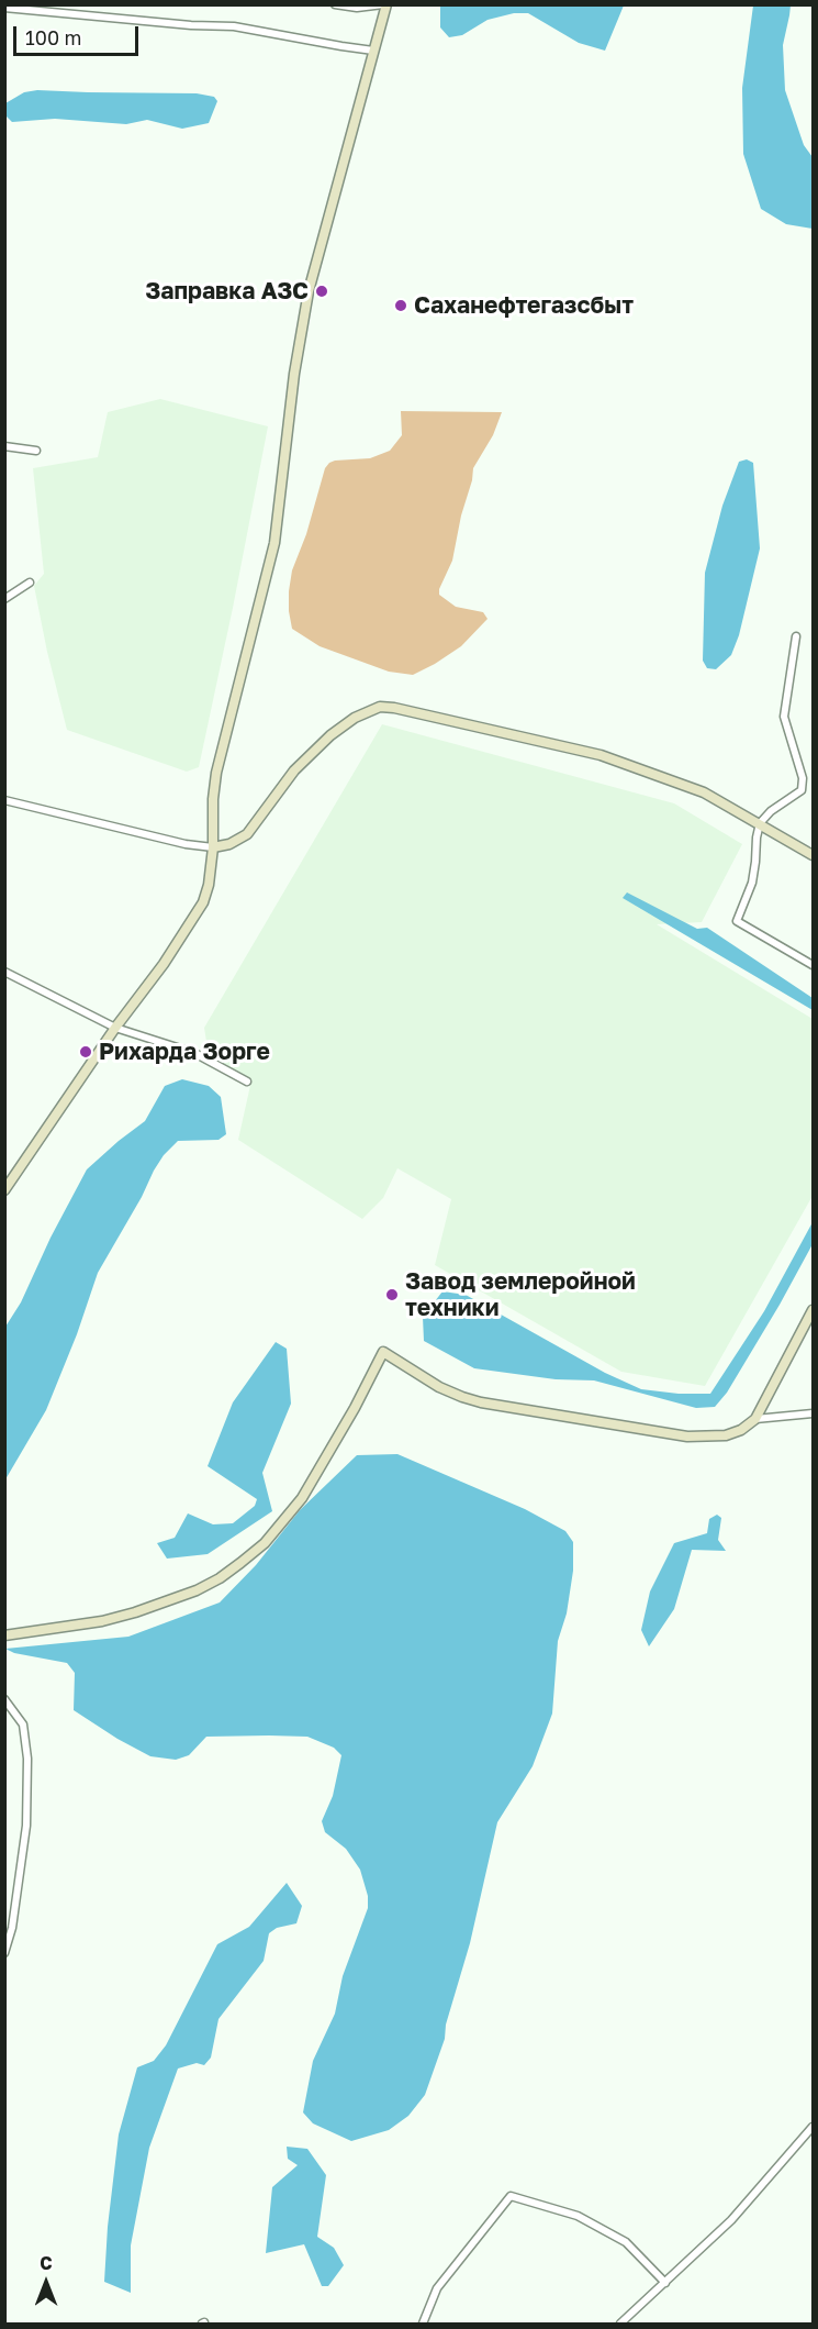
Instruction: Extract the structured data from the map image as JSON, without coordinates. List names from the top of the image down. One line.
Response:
{"places":["Заправка АЗС","Саханефтегазсбыт","Рихарда Зорге","Завод землеройной техники"],"scale_bar":"100 m","north":"top"}
